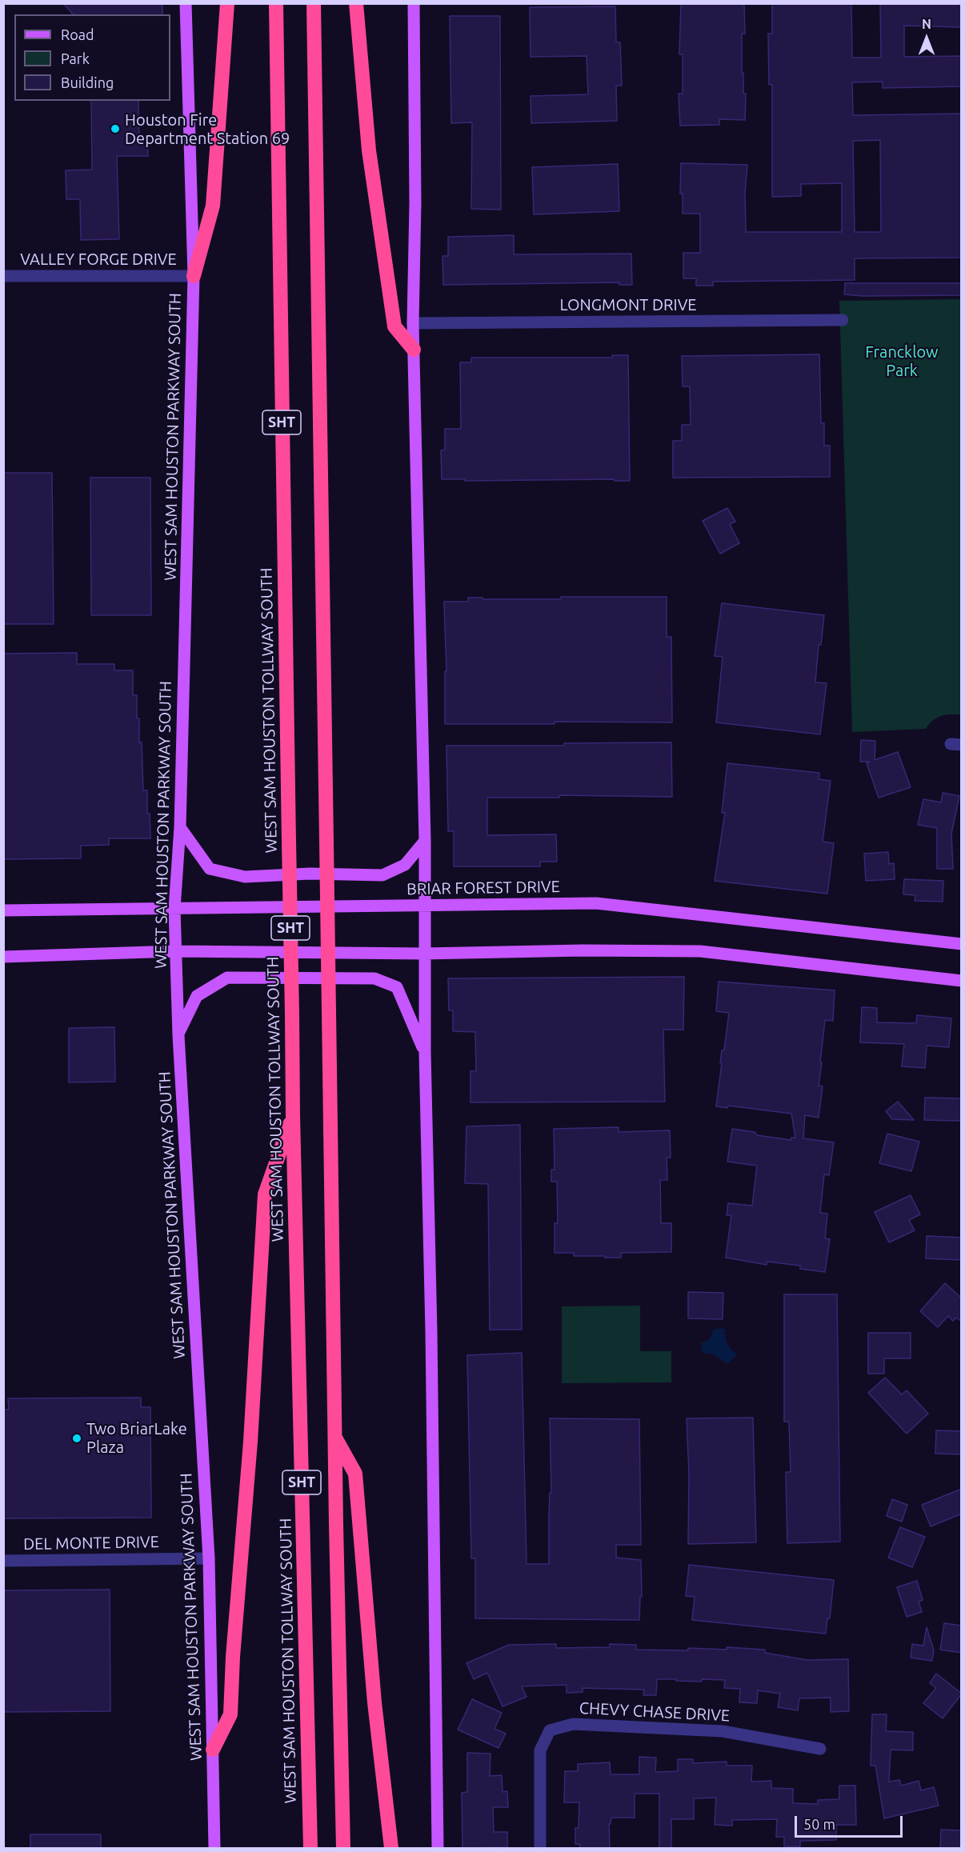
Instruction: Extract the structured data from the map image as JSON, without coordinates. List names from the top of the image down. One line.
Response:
{"streets":{"highway":["SHT","WEST SAM HOUSTON TOLLWAY SOUTH"],"main road":["WEST SAM HOUSTON PARKWAY SOUTH","BRIAR FOREST DRIVE"],"street":["VALLEY FORGE DRIVE","LONGMONT DRIVE","DEL MONTE DRIVE","CHEVY CHASE DRIVE"]},"crossings":[["VALLEY FORGE DRIVE","WEST SAM HOUSTON PARKWAY SOUTH"],["WEST SAM HOUSTON PARKWAY SOUTH","BRIAR FOREST DRIVE"],["WEST SAM HOUSTON PARKWAY SOUTH","DEL MONTE DRIVE"]],"parks":["Francklow Park"],"places":["Houston Fire Department Station 69","Two BriarLake Plaza"],"legend":["Road","Park","Building"],"scale_bar":"50 m","north":"top"}
